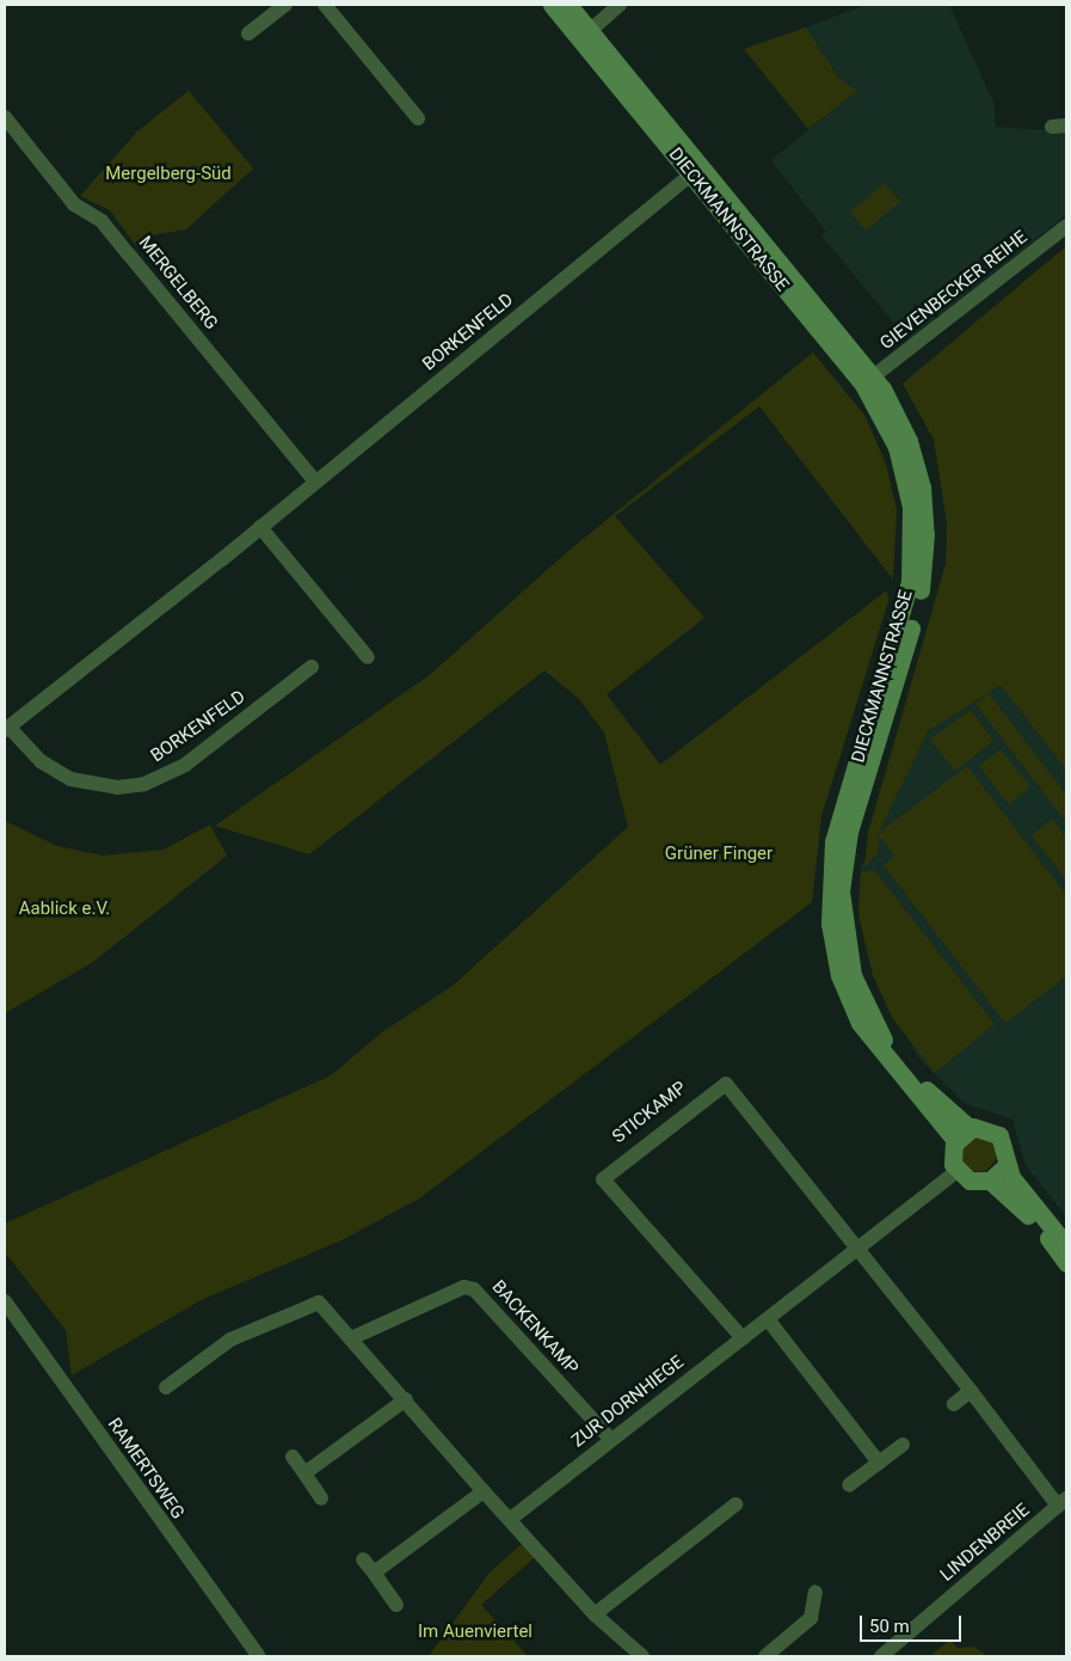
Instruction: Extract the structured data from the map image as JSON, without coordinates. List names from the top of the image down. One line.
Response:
{"streets":{"street":["DIECKMANNSTRASSE","MERGELBERG","GIEVENBECKER REIHE","BORKENFELD","STICKAMP","BACKENKAMP","ZUR DORNHIEGE","RAMERTSWEG","LINDENBREIE"]},"crossings":[["DIECKMANNSTRASSE","GIEVENBECKER REIHE"],["DIECKMANNSTRASSE","BORKENFELD"],["DIECKMANNSTRASSE","ZUR DORNHIEGE"],["MERGELBERG","BORKENFELD"],["STICKAMP","ZUR DORNHIEGE"],["BACKENKAMP","ZUR DORNHIEGE"]],"parks":["Mergelberg-Süd","Grüner Finger","Aablick e.V.","Im Auenviertel"],"scale_bar":"50 m"}
